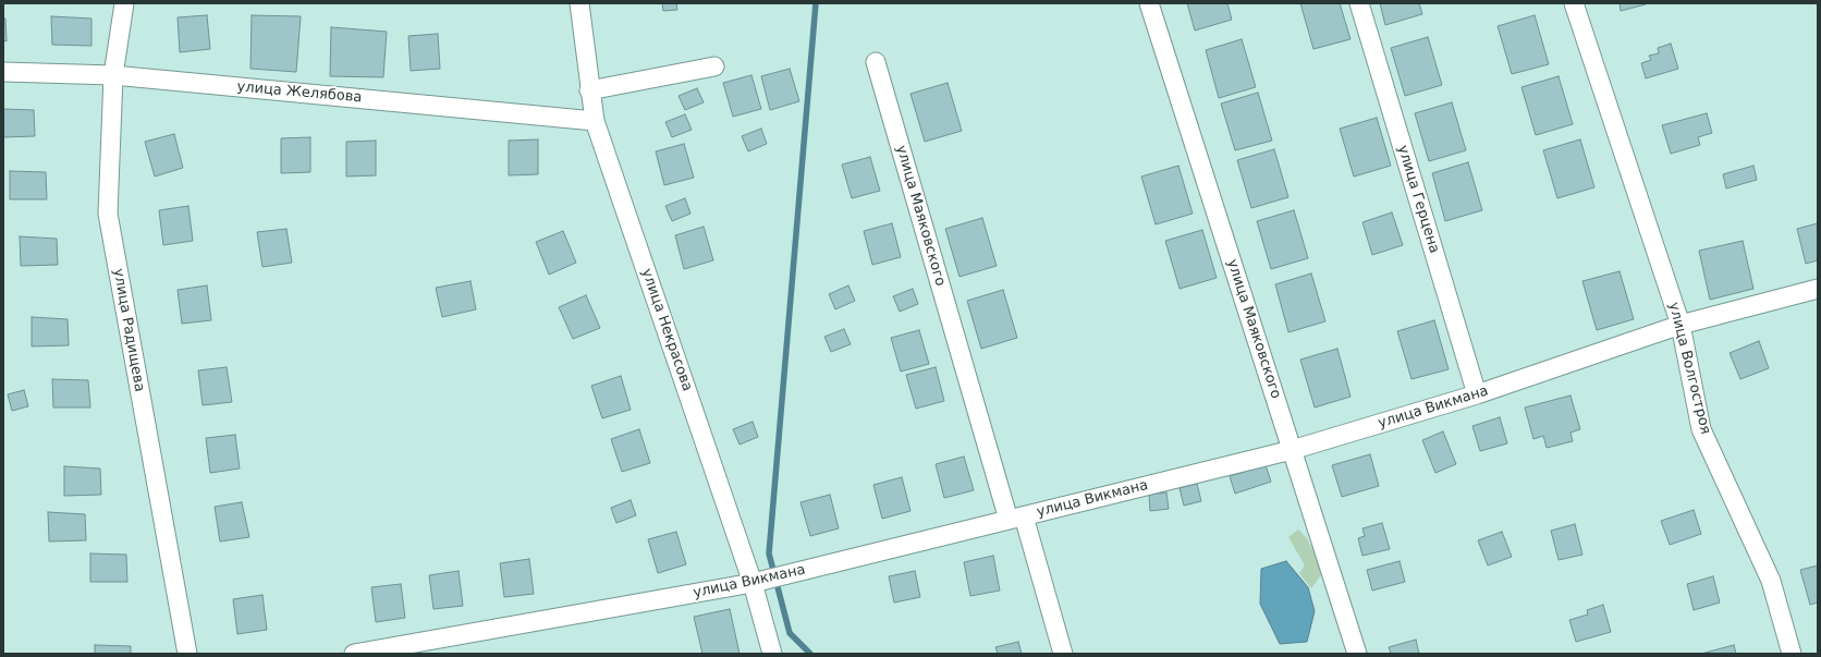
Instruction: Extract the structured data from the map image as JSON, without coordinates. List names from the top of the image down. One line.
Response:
{"streets":{"street":["улица Желябова","улица Герцена","улица Маяковского","улица Радищева","улица Некрасова","улица Волгостроя","улица Викмана"]},"crossings":[["улица Желябова","улица Радищева"],["улица Желябова","улица Некрасова"],["улица Герцена","улица Викмана"],["улица Маяковского","улица Викмана"],["улица Некрасова","улица Викмана"],["улица Волгостроя","улица Викмана"]]}
